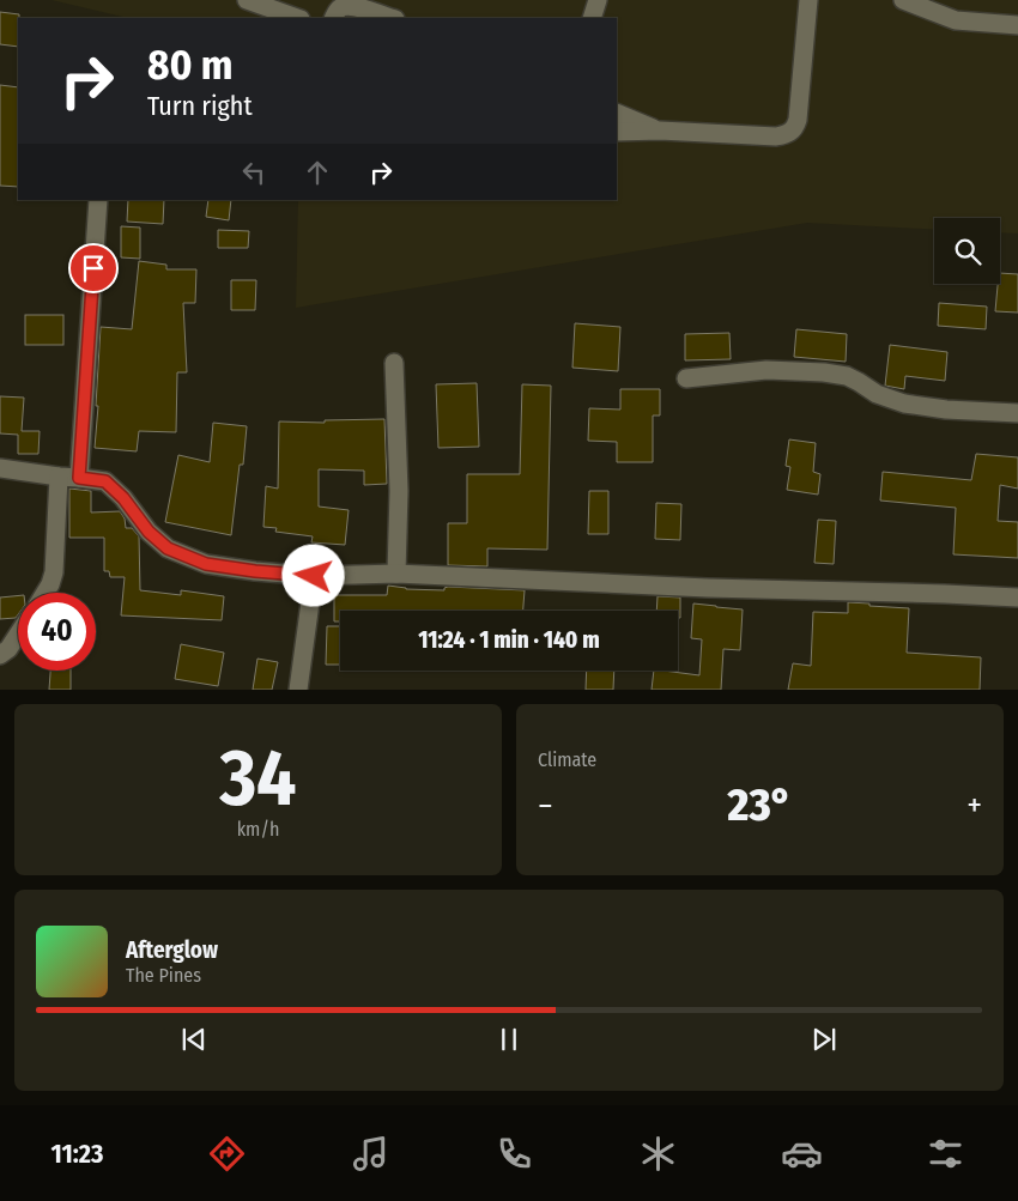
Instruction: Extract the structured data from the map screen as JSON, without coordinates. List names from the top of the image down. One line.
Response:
{"page":{"turn":["80 m","Turn right"],"limit":"40","trip":"11:24 · 1 min · 140 m","tile":[["34","km/h"],"Climate"],"heat":["−","23°","+"],"song":["Afterglow","The Pines"],"tabs":"11:23"}}
